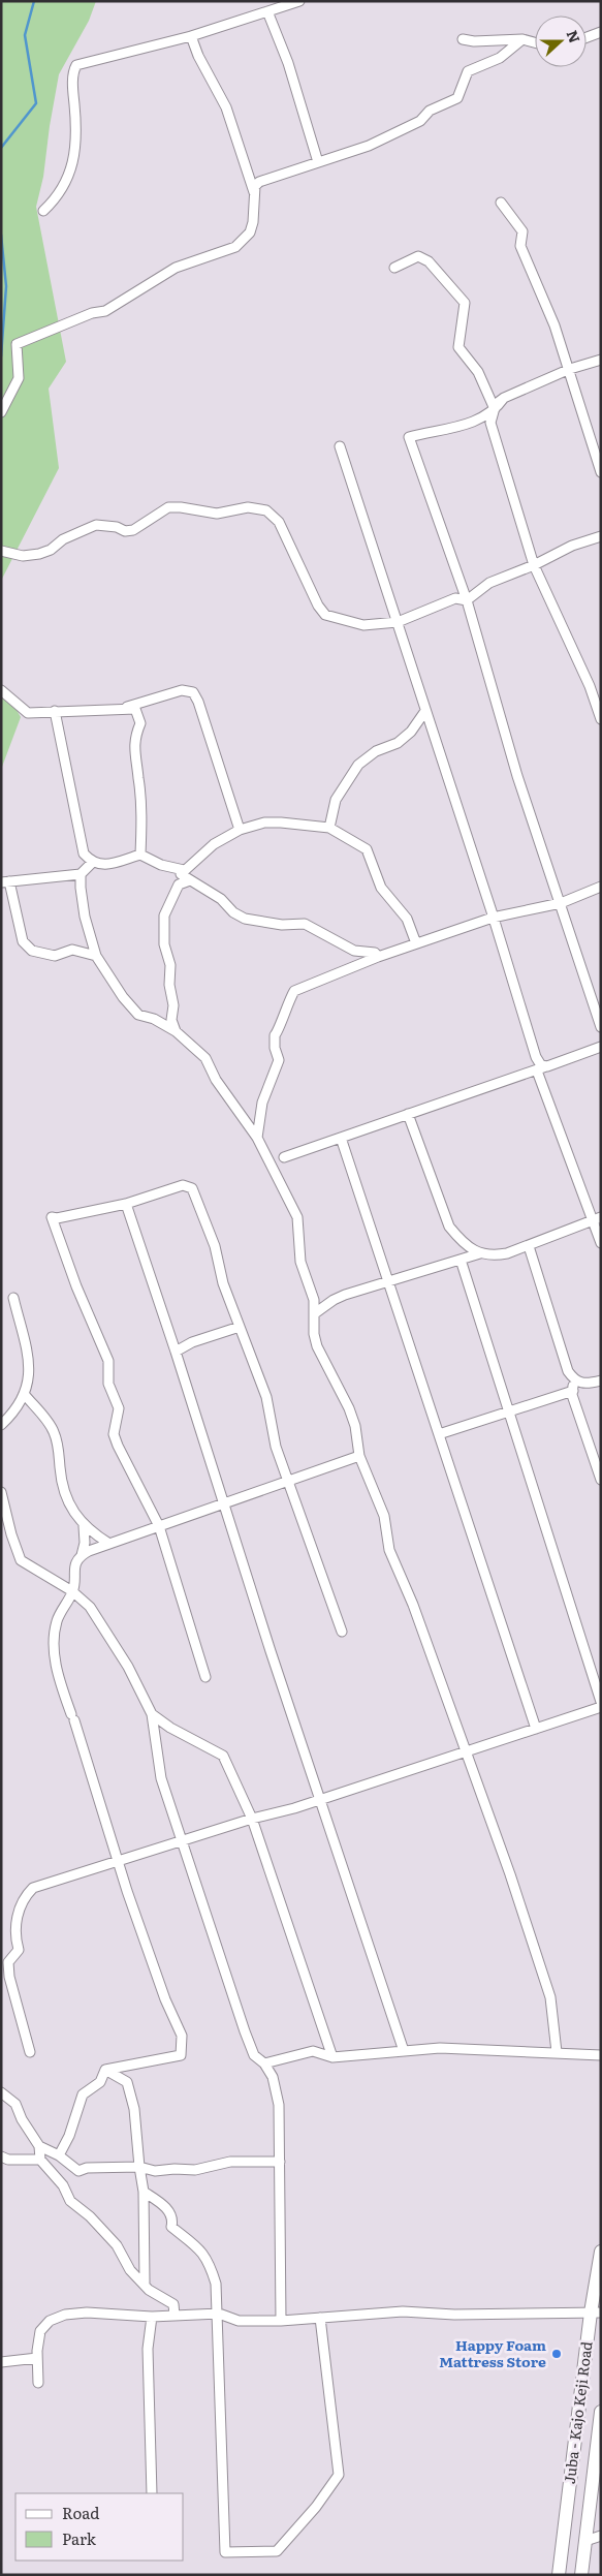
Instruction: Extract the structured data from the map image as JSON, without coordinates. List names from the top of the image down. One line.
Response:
{"streets":{"main road":["Juba - Kajo Keji Road"]},"places":["Happy Foam Mattress Store"],"legend":["Road","Park"],"north":"right"}
